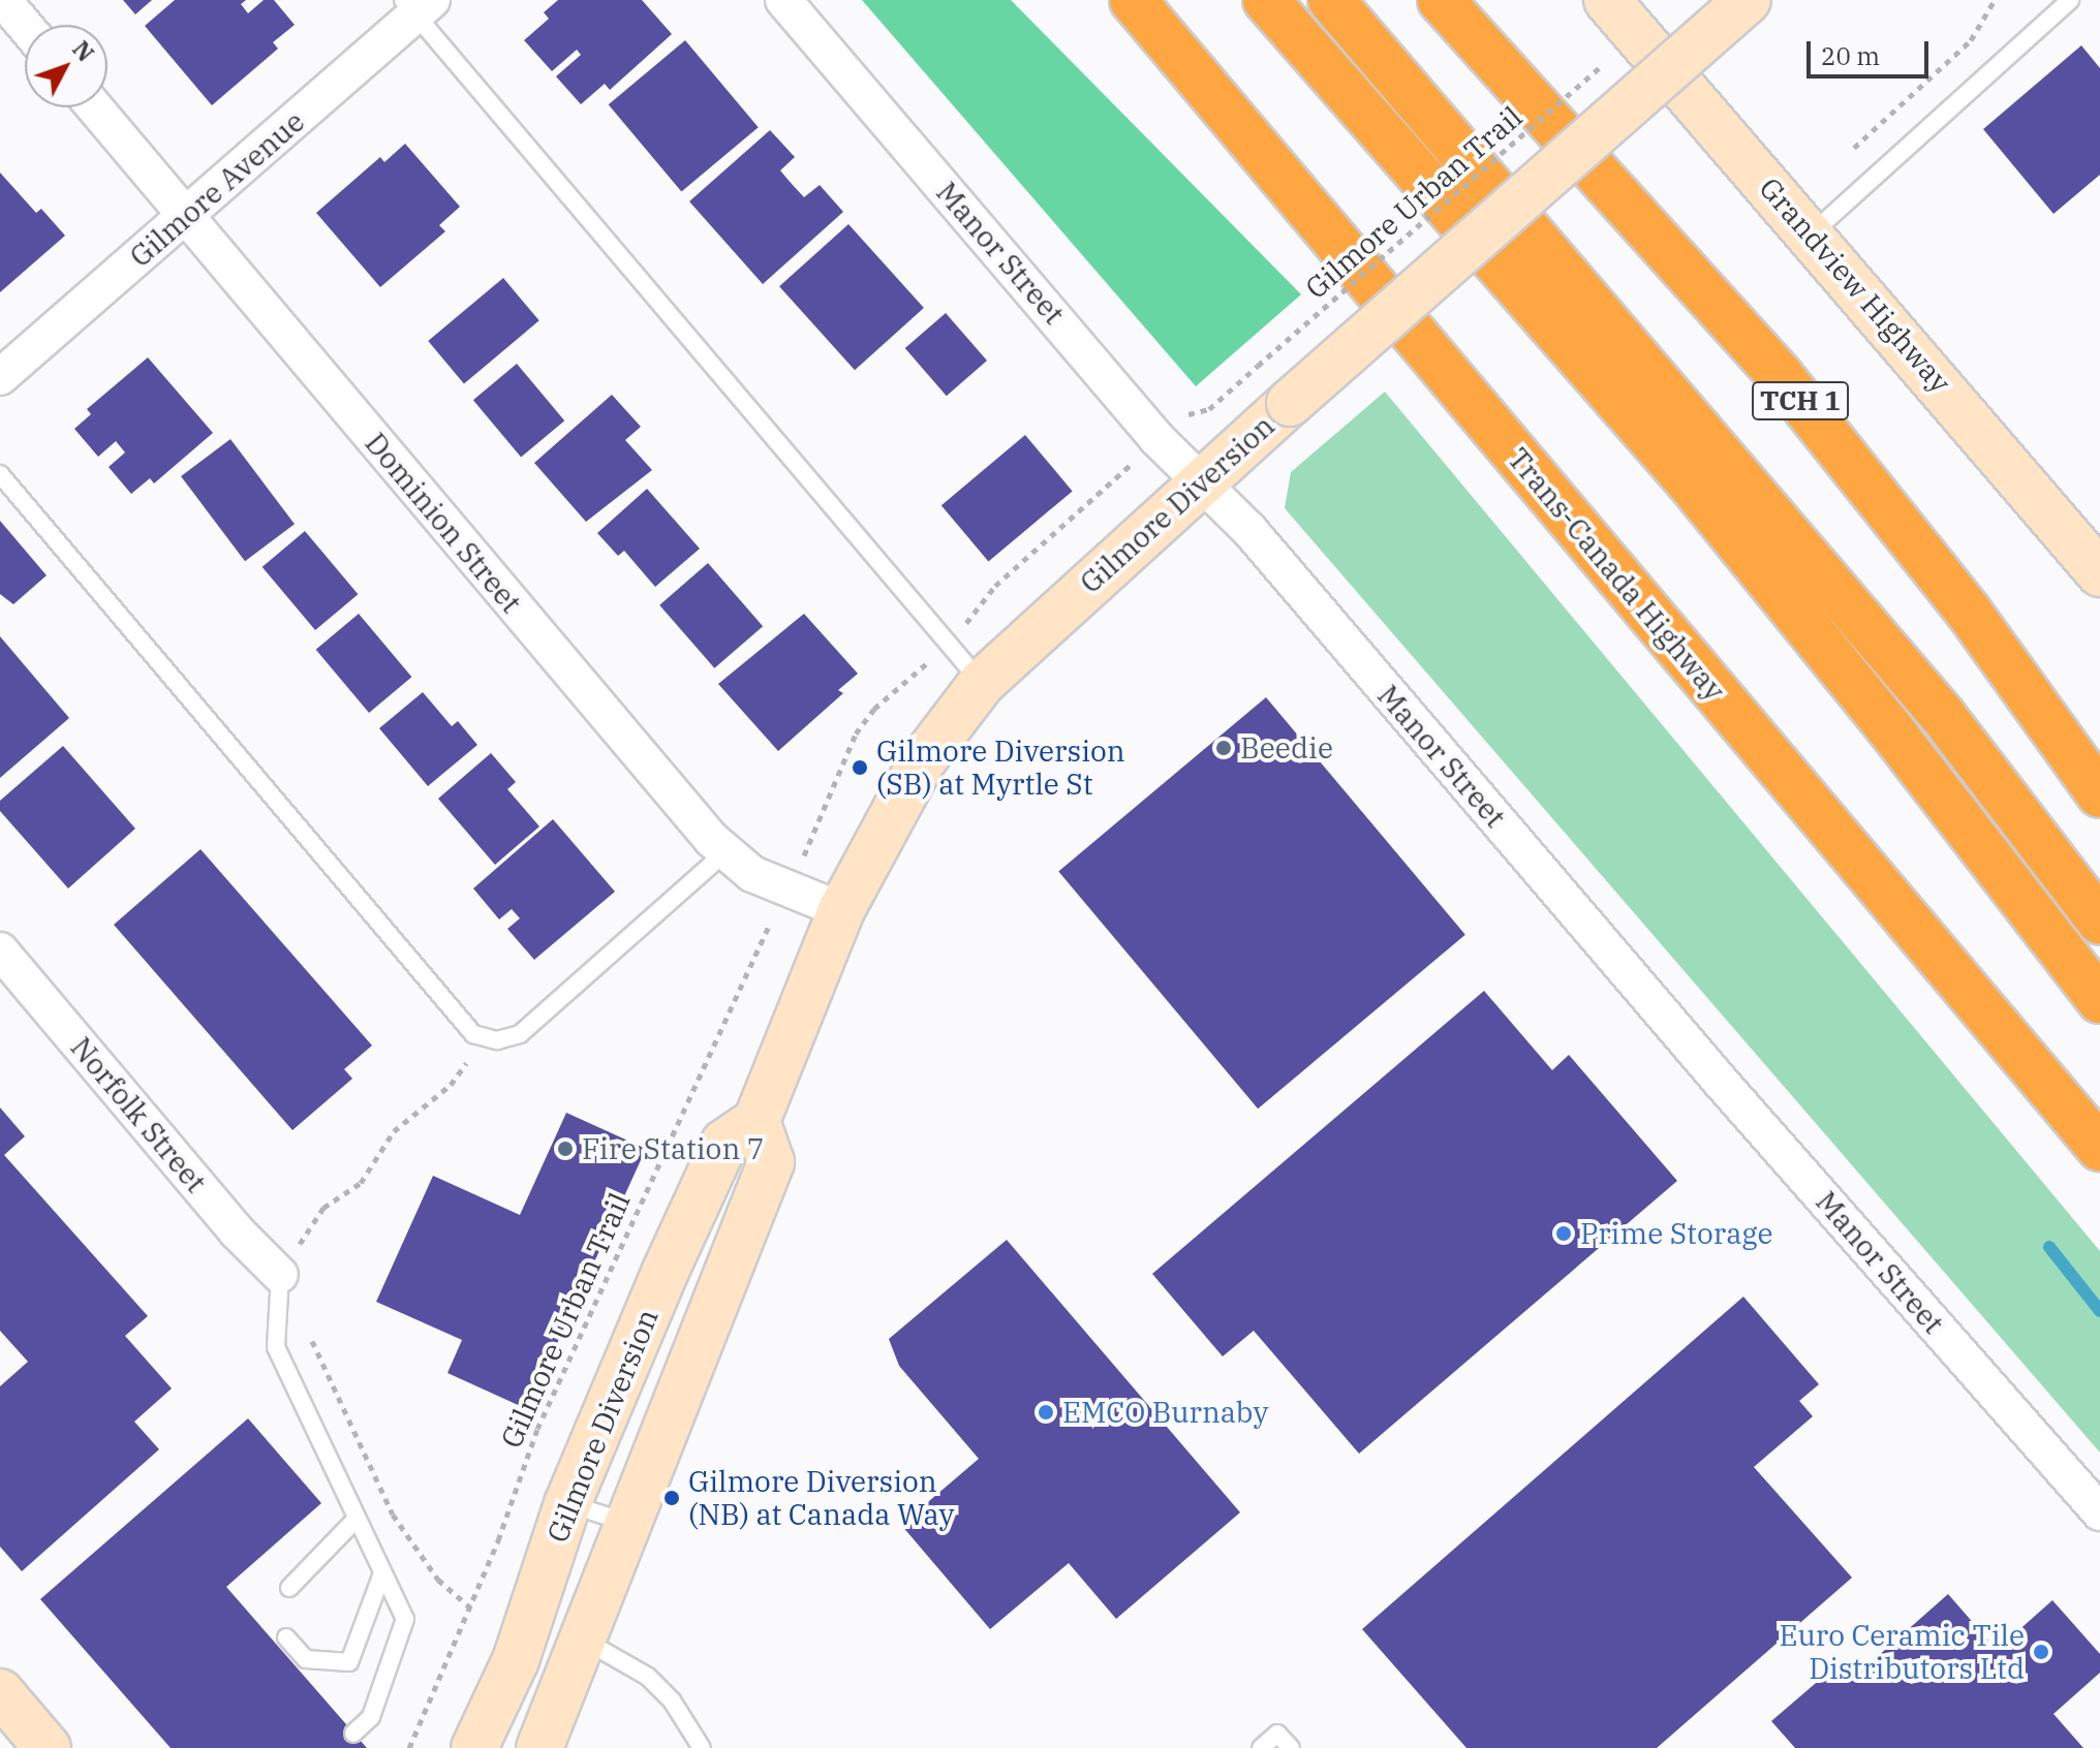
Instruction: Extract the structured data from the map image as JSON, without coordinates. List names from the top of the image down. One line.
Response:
{"streets":{"highway":["TCH 1","Trans-Canada Highway"],"main road":["Grandview Highway","Gilmore Diversion"],"street":["Gilmore Avenue","Manor Street","Dominion Street","Norfolk Street"],"path":["Gilmore Urban Trail"]},"crossings":[["Gilmore Avenue","Dominion Street"],["Manor Street","Gilmore Diversion"],["Gilmore Diversion","Dominion Street"]],"places":["Beedie","Gilmore Diversion (SB) at Myrtle St","Fire Station 7","Prime Storage","EMCO Burnaby","Gilmore Diversion (NB) at Canada Way","Euro Ceramic Tile Distributors Ltd"],"scale_bar":"20 m","north":"top right"}
